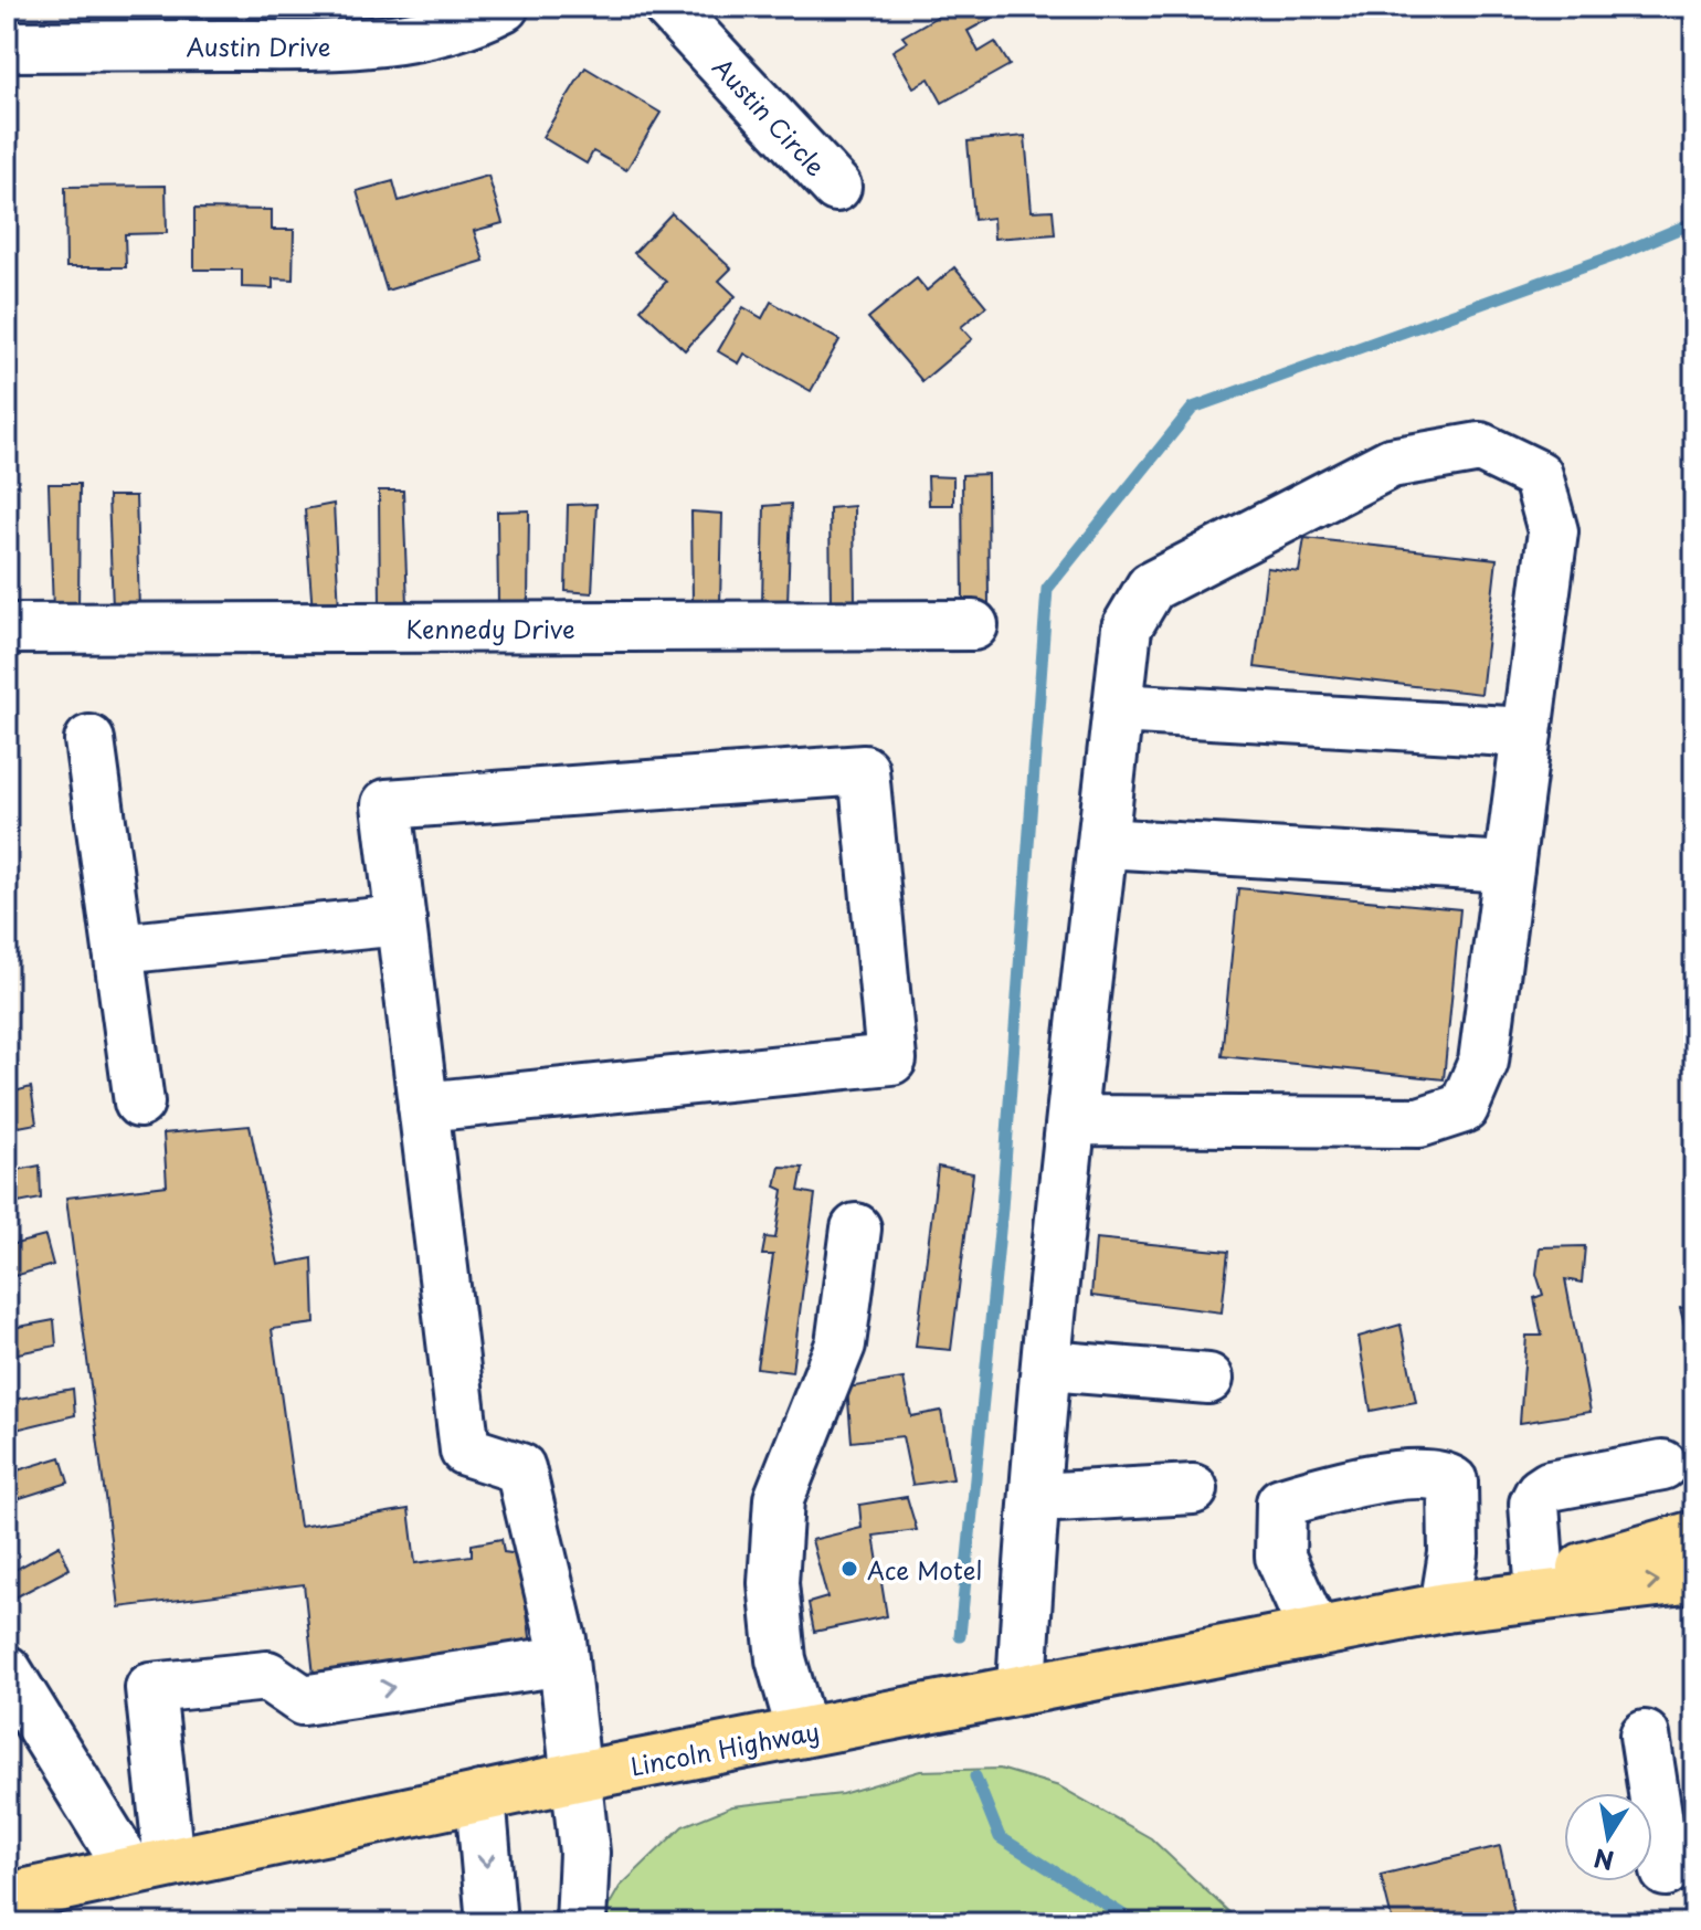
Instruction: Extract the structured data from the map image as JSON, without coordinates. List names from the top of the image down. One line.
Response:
{"streets":{"main road":["Lincoln Highway"],"street":["Austin Drive","Austin Circle","Kennedy Drive"]},"places":["Ace Motel"],"north":"bottom"}
